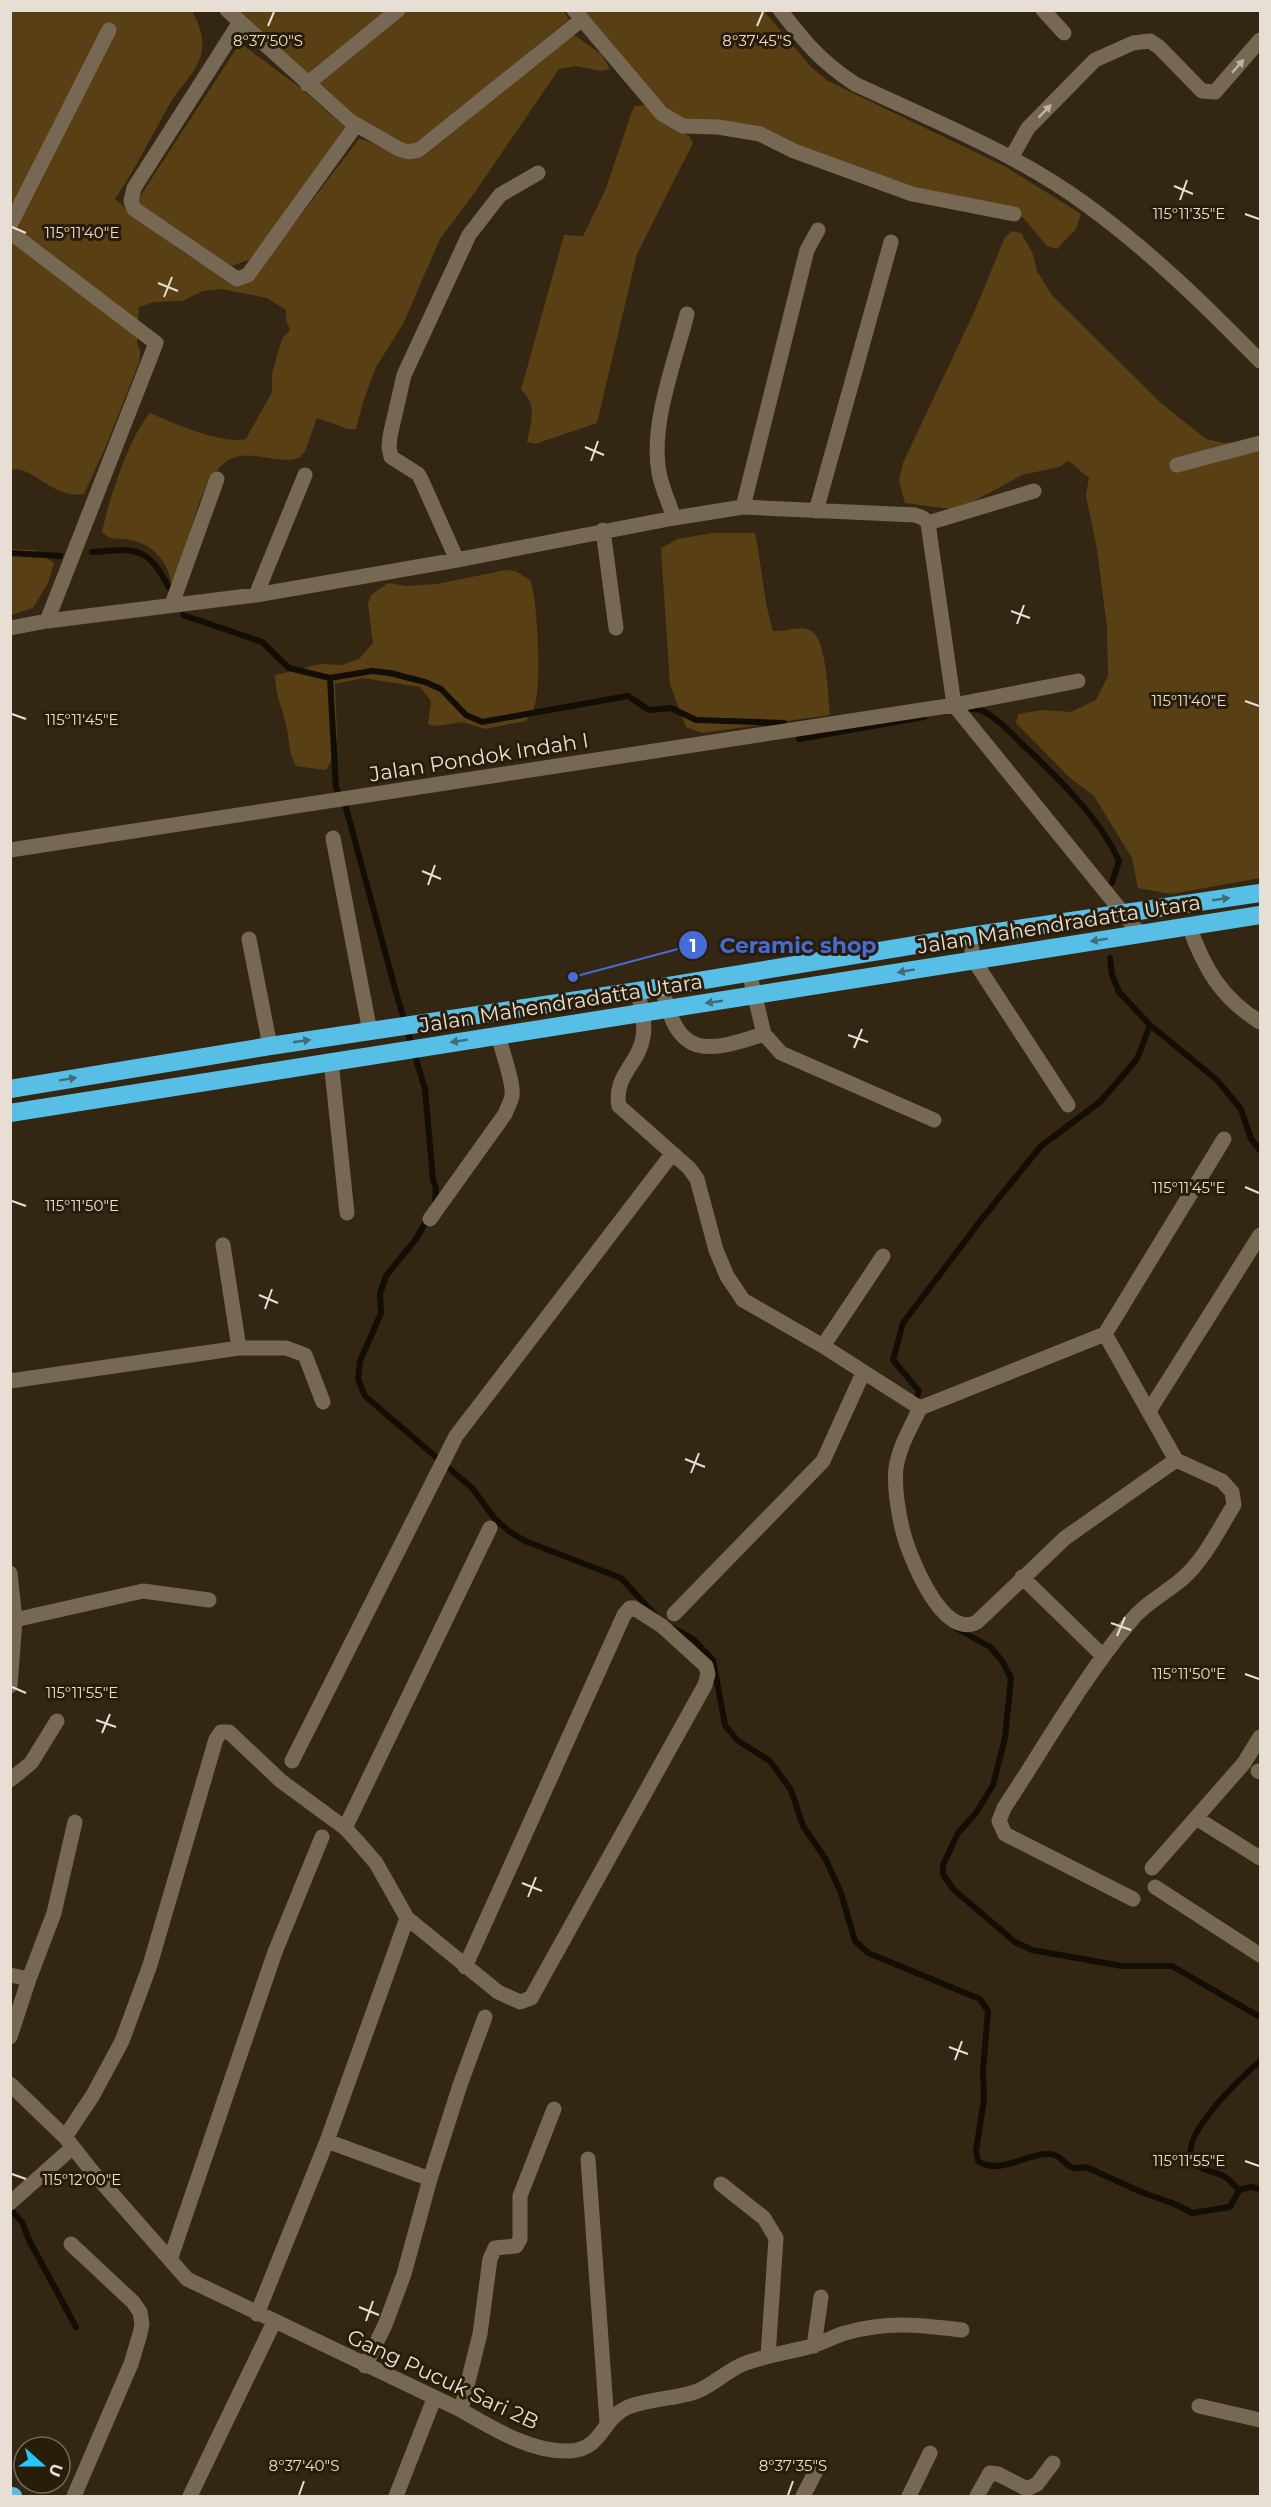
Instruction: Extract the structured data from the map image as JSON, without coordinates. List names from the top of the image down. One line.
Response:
{"streets":{"highway":["Jalan Mahendradatta Utara"],"street":["Jalan Pondok Indah I","Gang Pucuk Sari 2B"]},"places":["Ceramic shop"],"north":"right","coordinates":["8°37'50\"S","8°37'45\"S","115°11'35\"E","115°11'40\"E","115°11'45\"E","115°11'50\"E","115°11'55\"E","115°12'00\"E","8°37'40\"S","8°37'35\"S"]}
